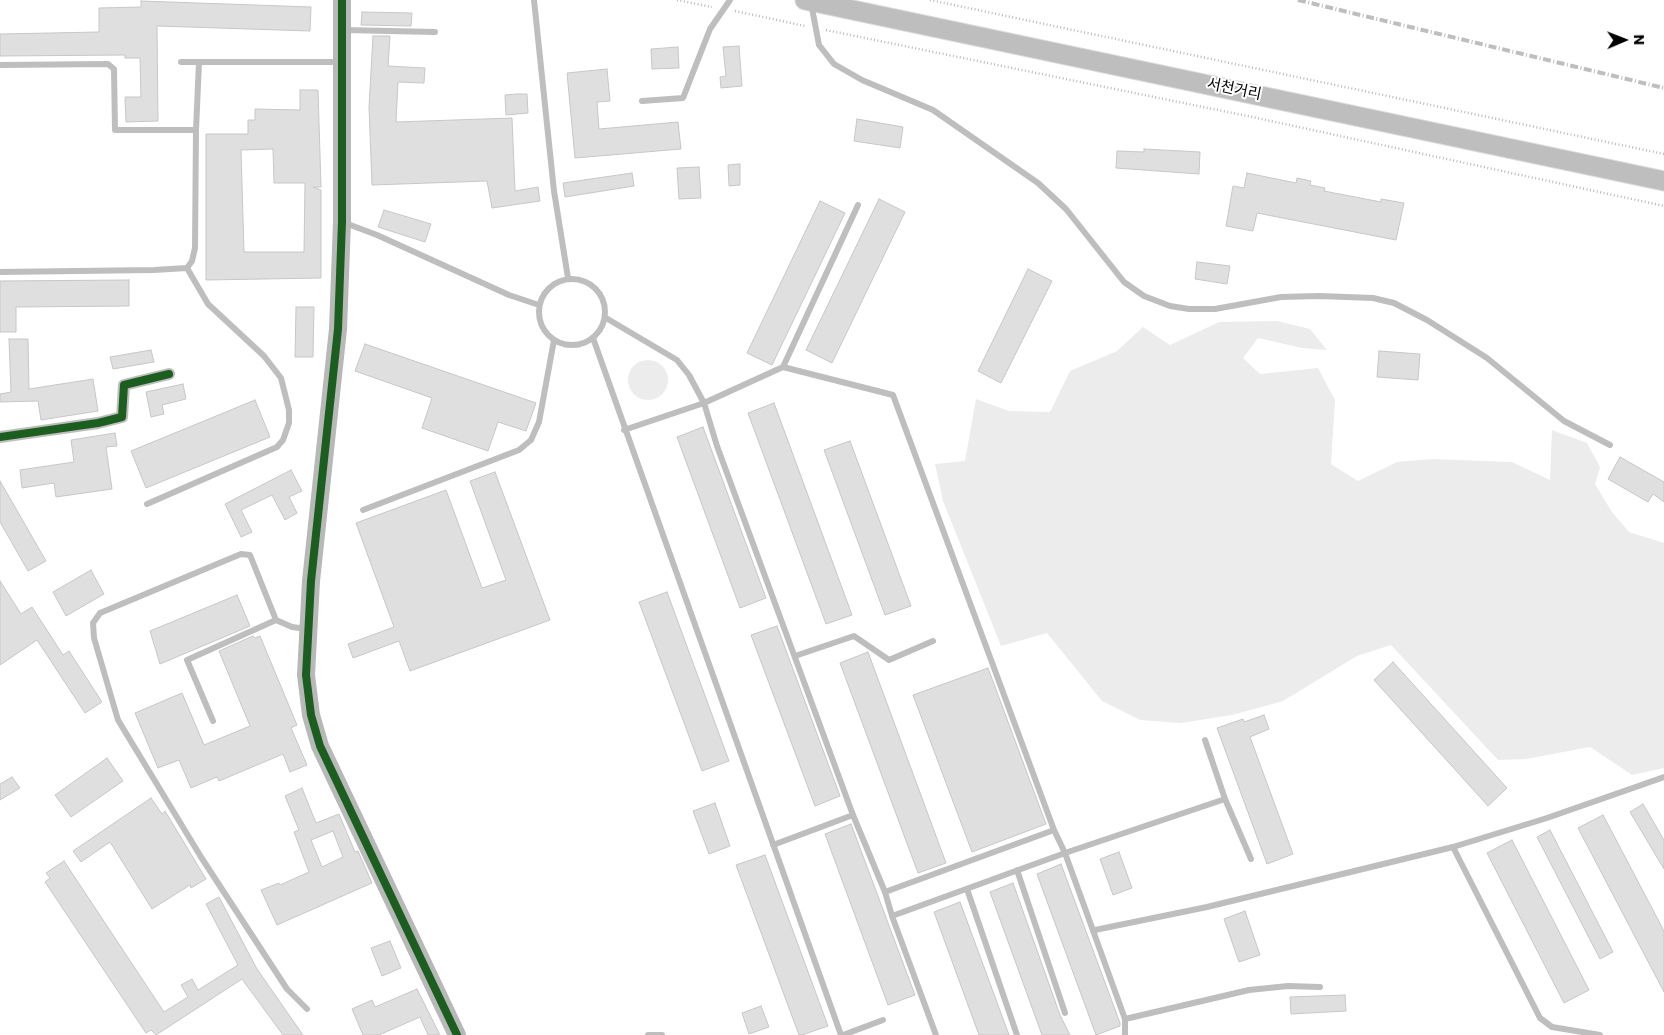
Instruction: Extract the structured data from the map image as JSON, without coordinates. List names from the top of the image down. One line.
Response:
{"streets":{"main road":["서천거리"]},"north":"right"}
